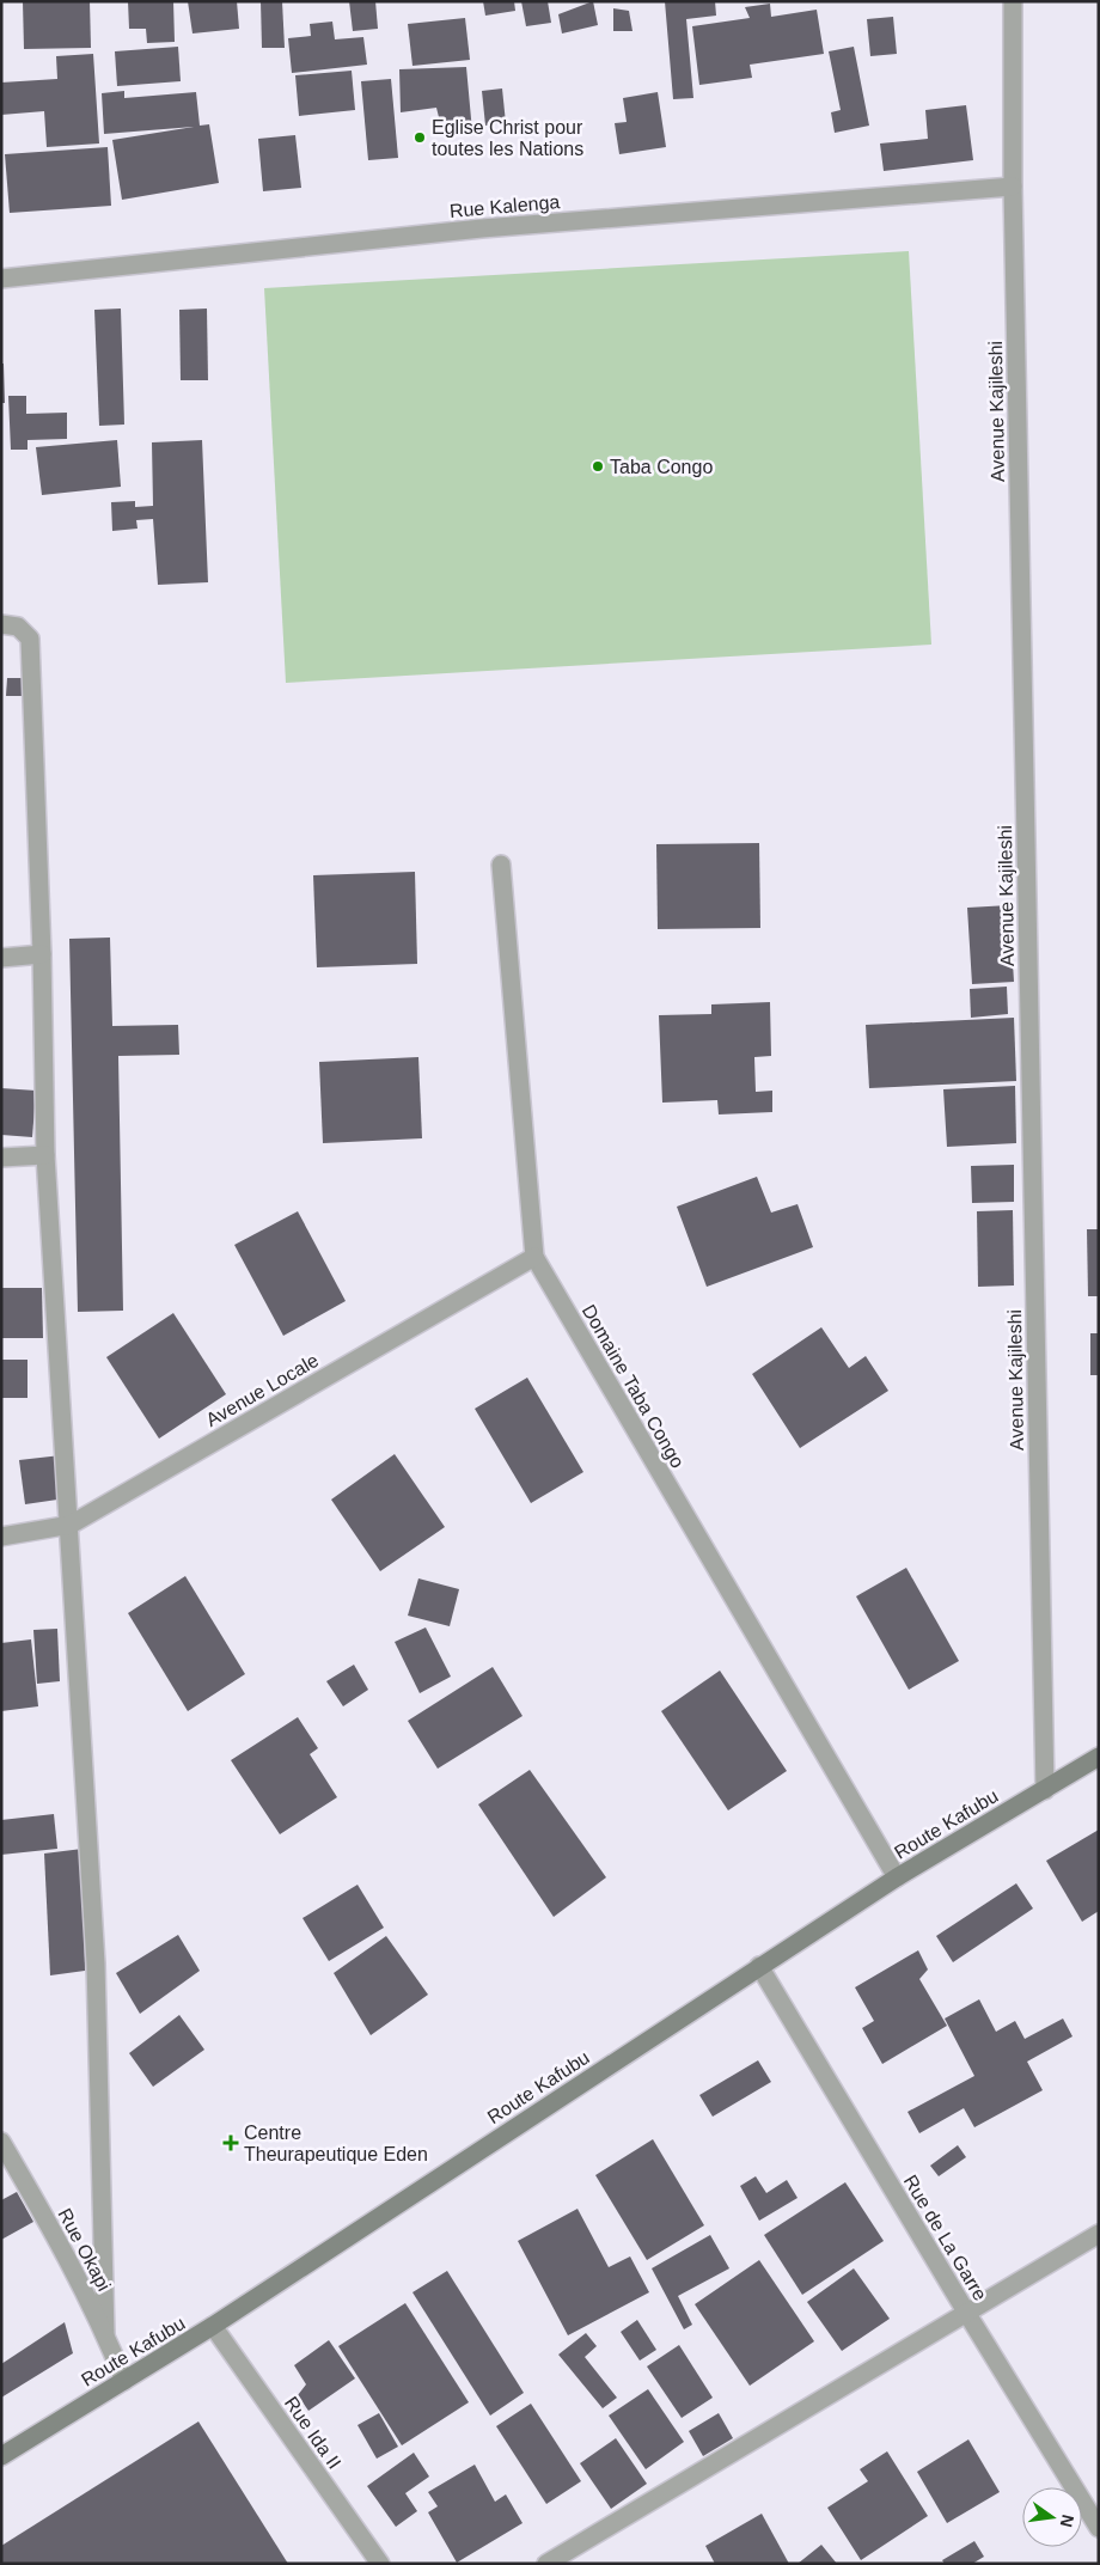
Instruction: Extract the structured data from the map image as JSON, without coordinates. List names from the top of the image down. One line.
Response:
{"streets":{"main road":["Route Kafubu"],"street":["Rue Kalenga","Avenue Kajileshi","Domaine Taba Congo","Avenue Locale","Rue de La Garre","Rue Okapi","Rue Ida II"]},"crossings":[["Rue Kalenga","Avenue Kajileshi"],["Avenue Kajileshi","Route Kafubu"],["Domaine Taba Congo","Avenue Locale"],["Domaine Taba Congo","Route Kafubu"],["Route Kafubu","Rue de La Garre"],["Route Kafubu","Rue Okapi"],["Route Kafubu","Rue Ida II"]],"places":{"other":["Eglise Christ pour toutes les Nations","Taba Congo"],"health":["Centre Theurapeutique Eden"]},"north":"right"}
